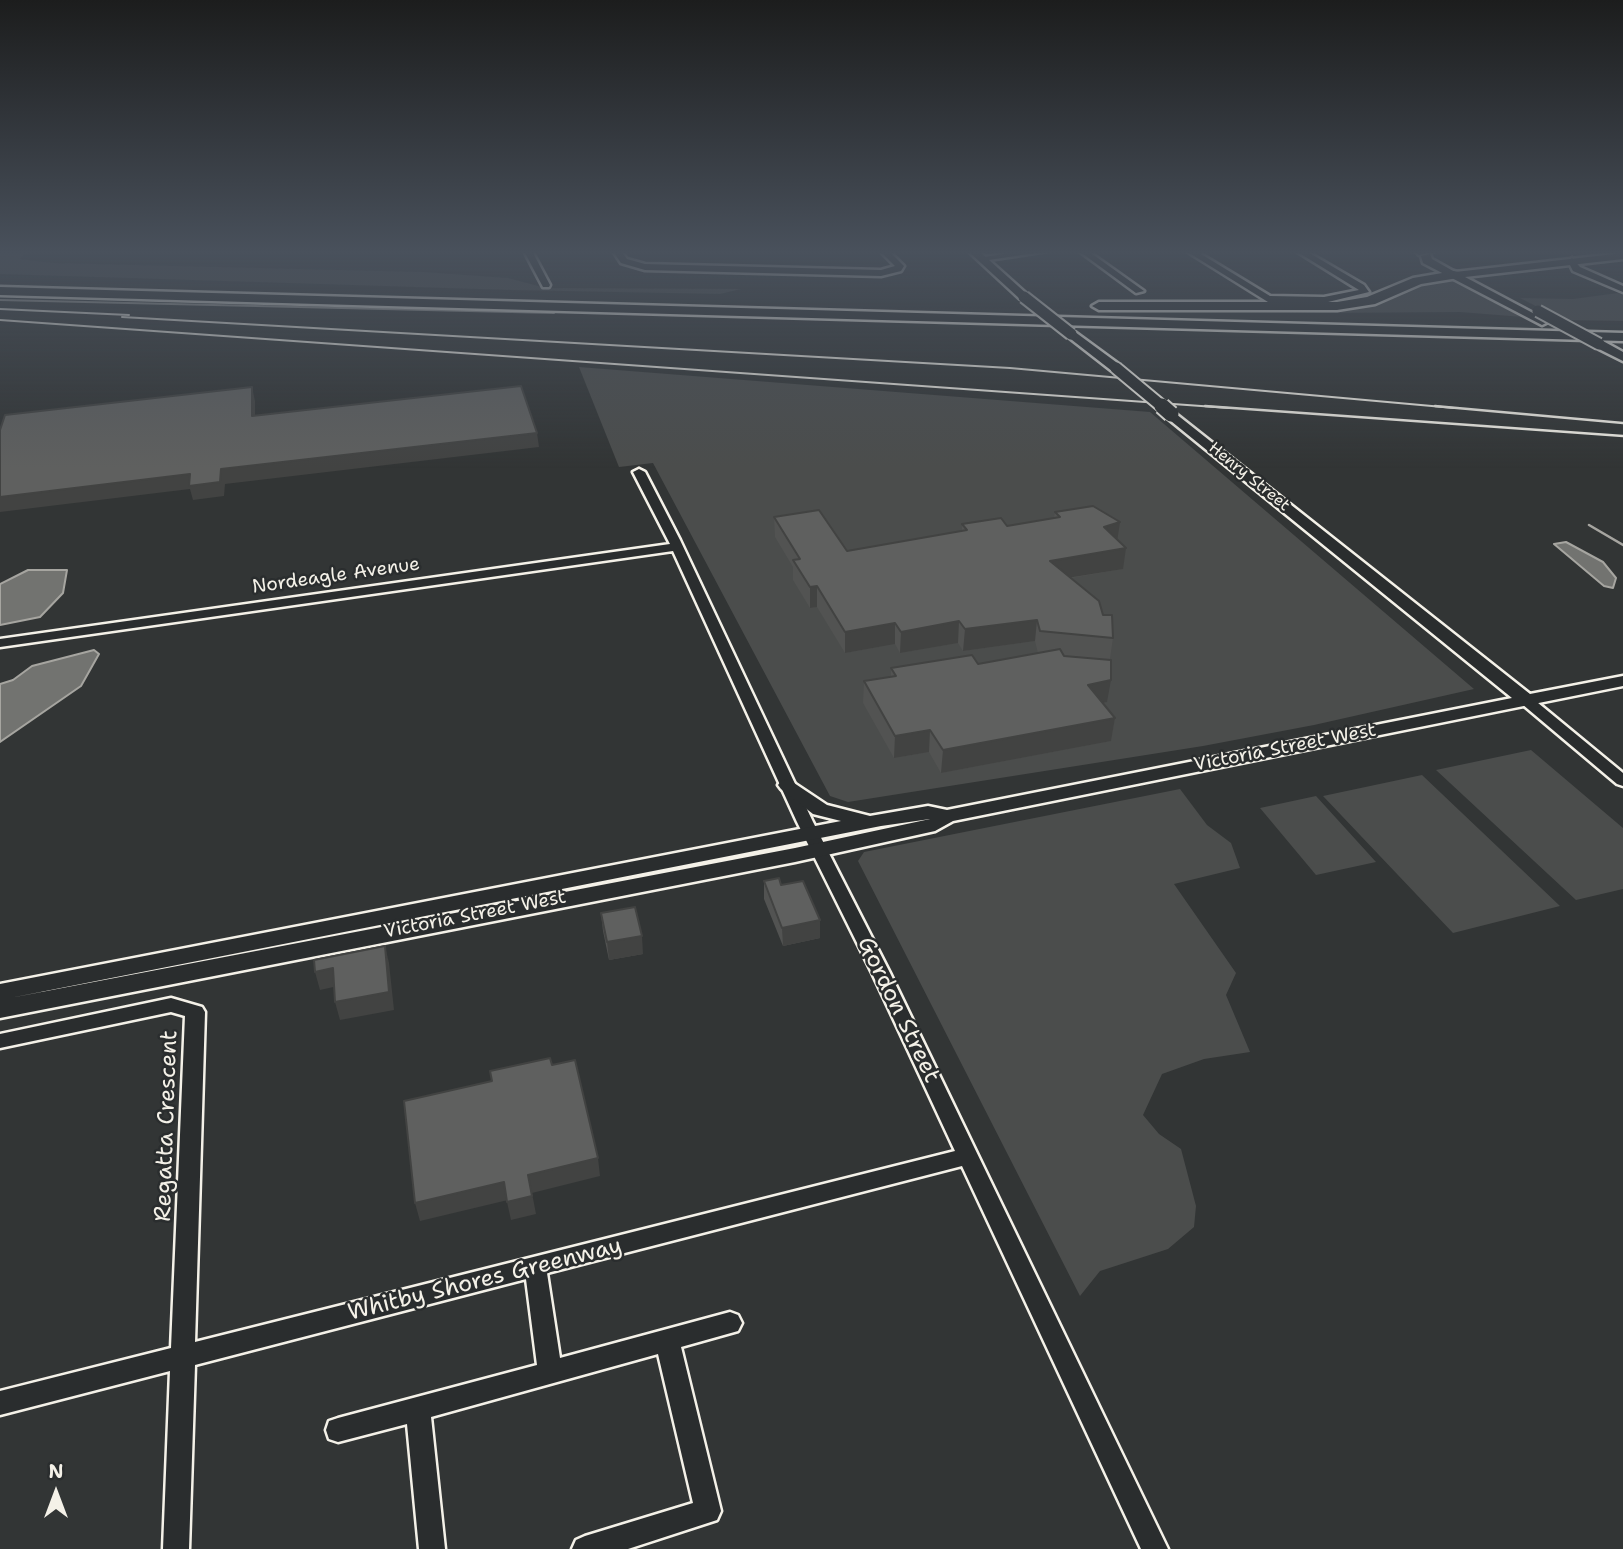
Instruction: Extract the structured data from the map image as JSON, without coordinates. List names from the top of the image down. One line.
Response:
{"streets":{"main road":["Henry Street","Victoria Street West"],"street":["Nordeagle Avenue","Gordon Street","Regatta Crescent","Whitby Shores Greenway"]},"crossings":[["Henry Street","Victoria Street West"],["Nordeagle Avenue","Gordon Street"],["Victoria Street West","Gordon Street"],["Gordon Street","Whitby Shores Greenway"],["Regatta Crescent","Whitby Shores Greenway"]],"north":"top"}
